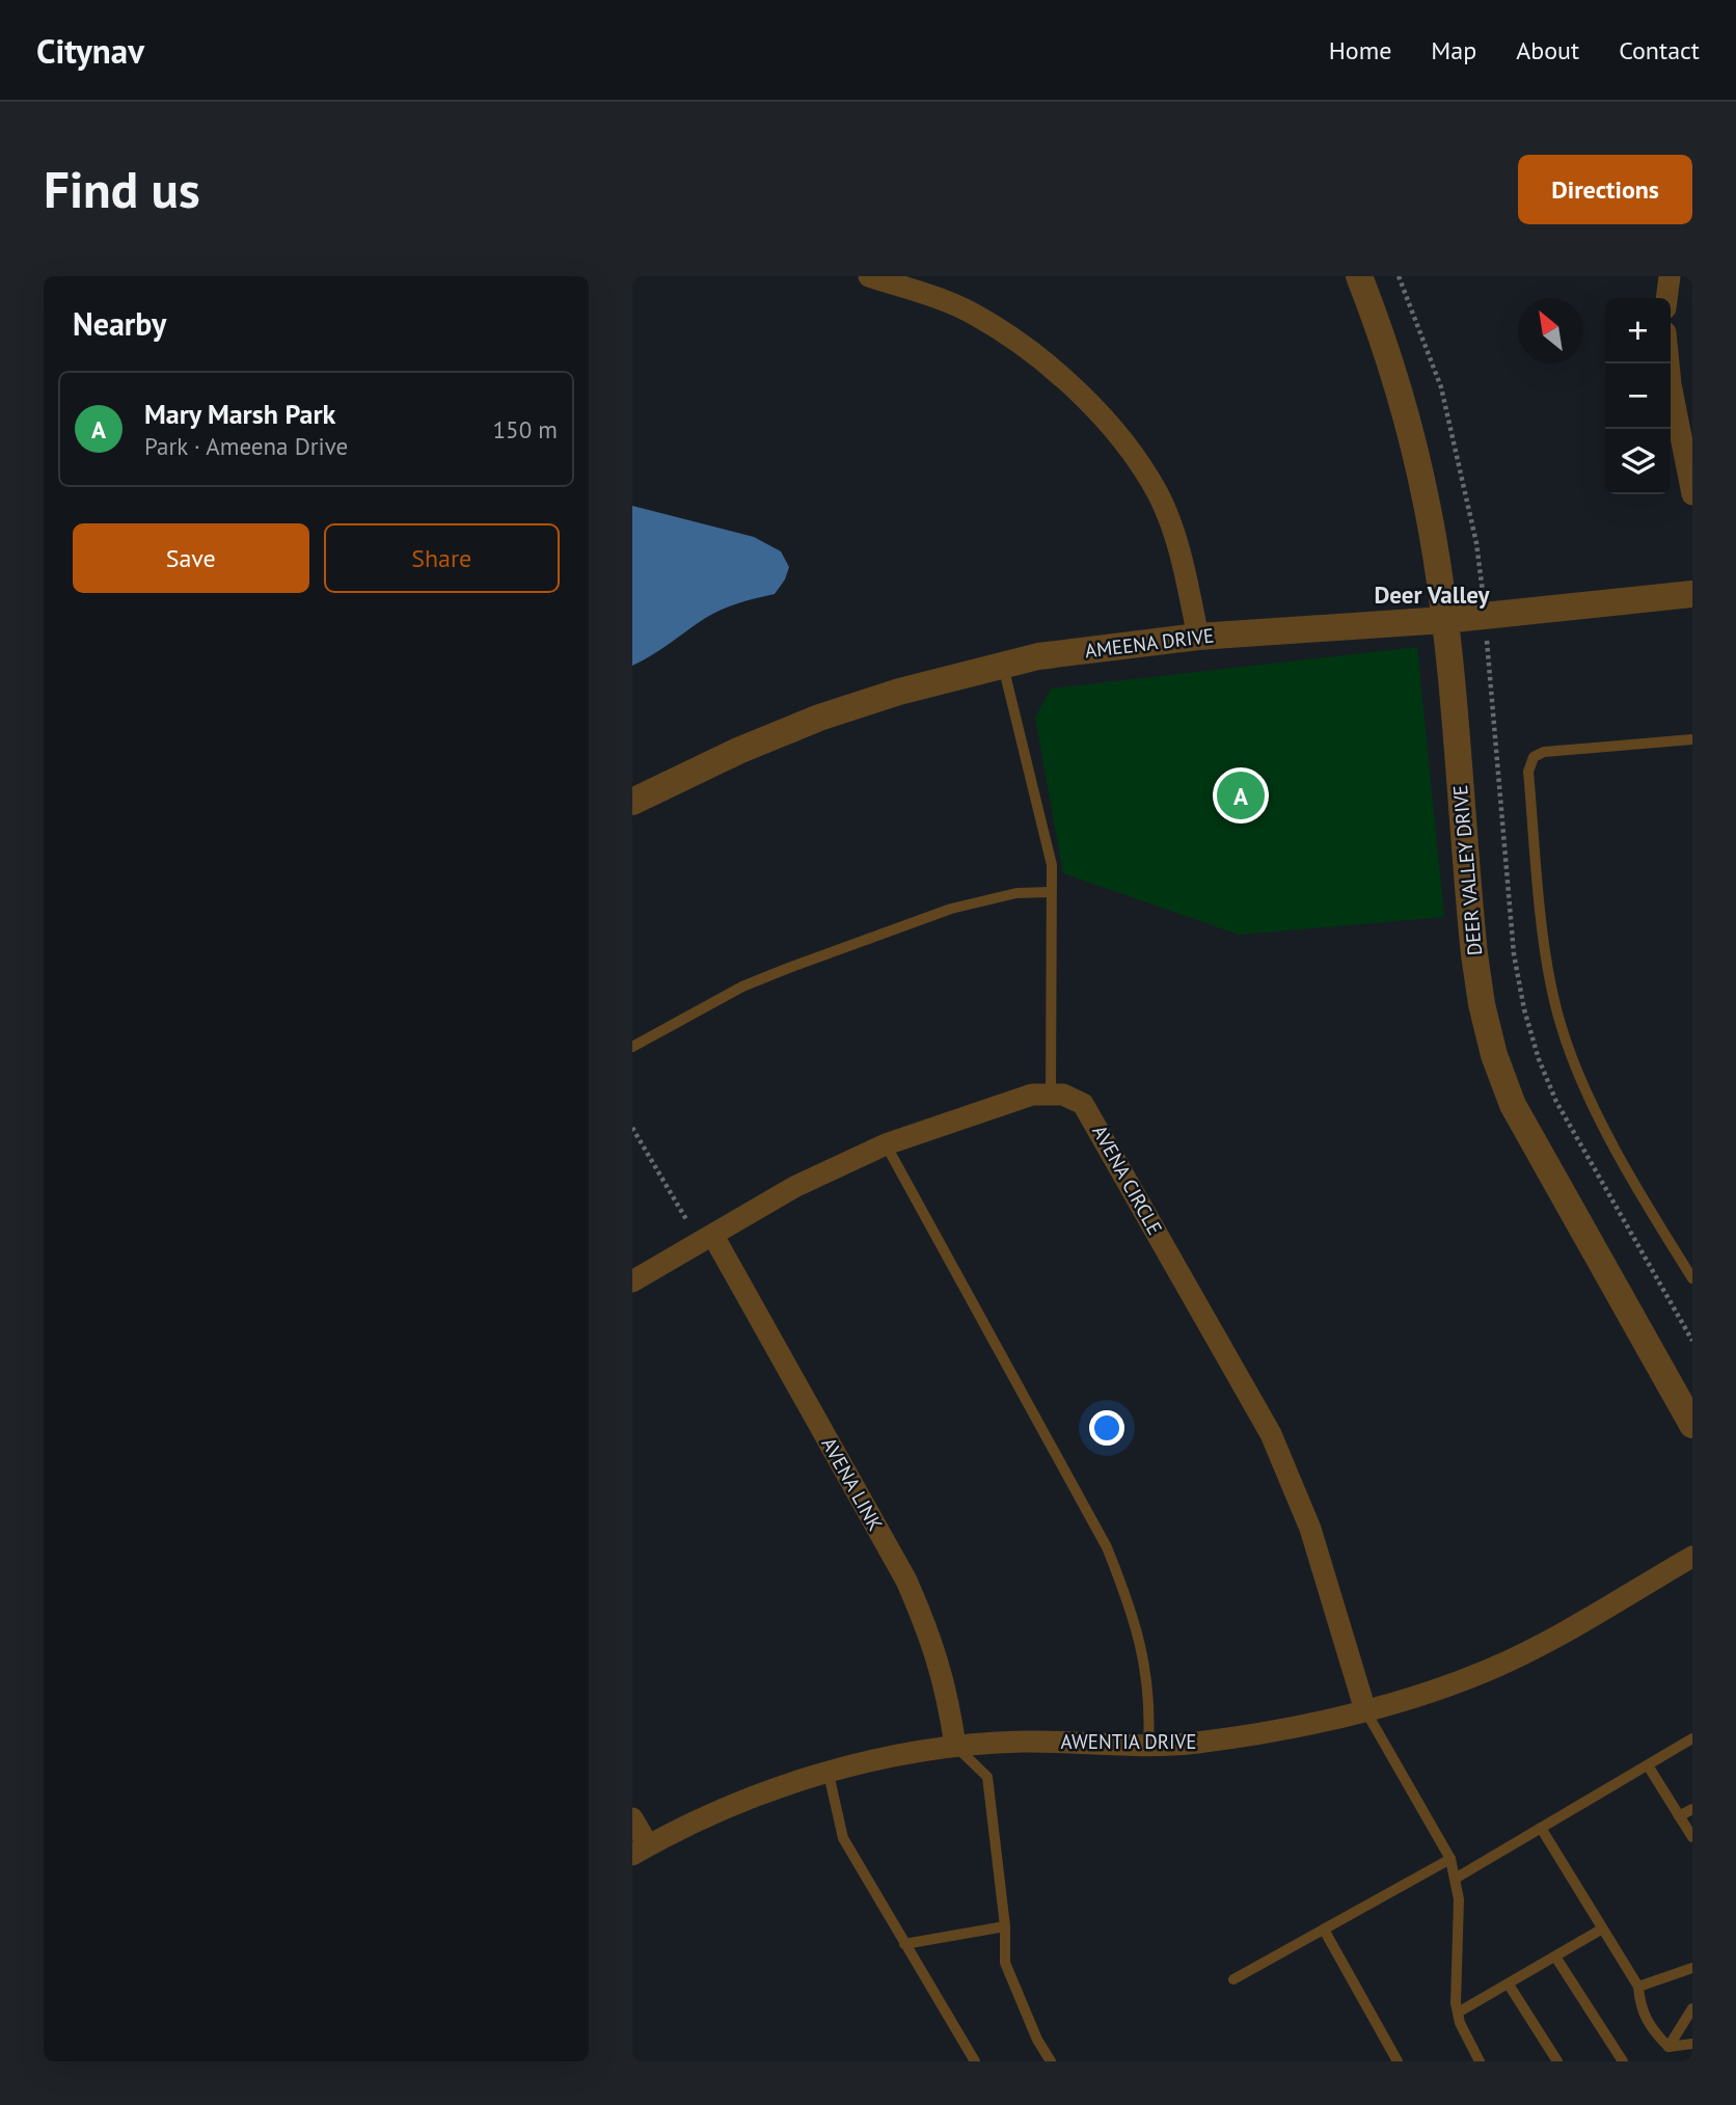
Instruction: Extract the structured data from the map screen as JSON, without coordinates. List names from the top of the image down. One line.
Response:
{"streets":{"street":["AMEENA DRIVE","DEER VALLEY DRIVE","AVENA CIRCLE","AVENA LINK","AWENTIA DRIVE"]},"crossings":[["AMEENA DRIVE","DEER VALLEY DRIVE"],["AVENA CIRCLE","AWENTIA DRIVE"],["AVENA LINK","AWENTIA DRIVE"]],"districts":["Deer Valley"],"north":"top left","page":{"header":"Citynav","nav":["Home","Map","About","Contact"],"buttons":["Directions",["Save","Share"]],"title":"Find us","heading":"Nearby","map_buttons":["+","−"],"list":[{"mark":"A","name":"Mary Marsh Park","note":"Park · Ameena Drive","value":"150 m"}],"pins":"A"}}
